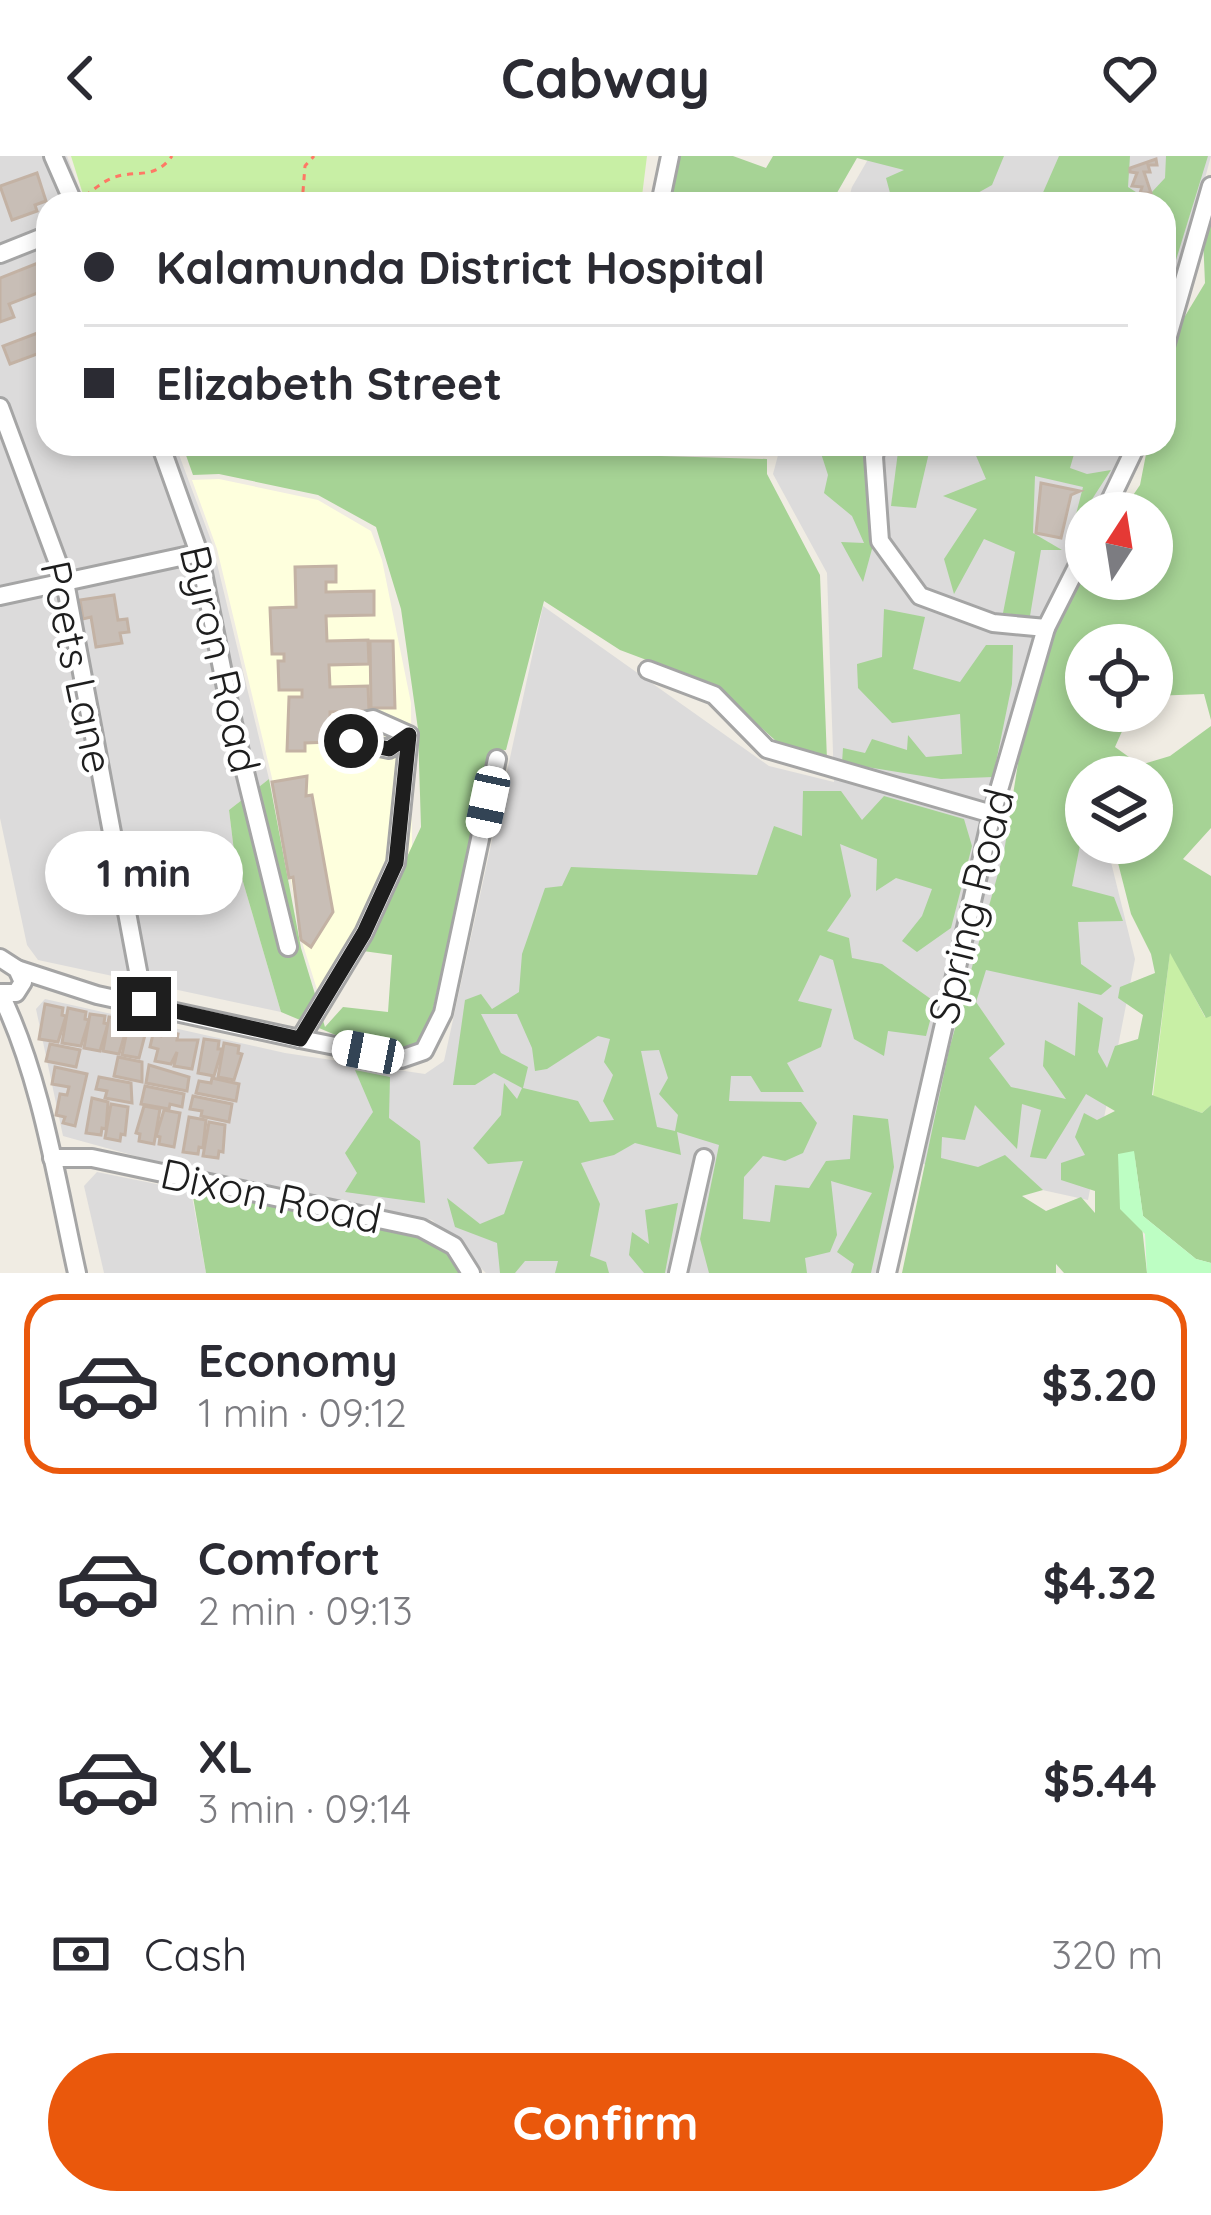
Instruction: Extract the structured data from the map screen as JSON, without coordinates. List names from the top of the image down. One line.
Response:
{"streets":{"street":["Byron Road","Poets Lane","Spring Road","Dixon Road"]},"north":"top","page":{"header":"Cabway","banner":["Kalamunda District Hospital","Elizabeth Street"],"bubble":"1 min","list":[{"name":"Economy","note":"1 min · 09:12","value":"$3.20"},{"name":"Comfort","note":"2 min · 09:13","value":"$4.32"},{"name":"XL","note":"3 min · 09:14","value":"$5.44"}],"pay":["Cash","320 m"],"buttons":"Confirm"}}
